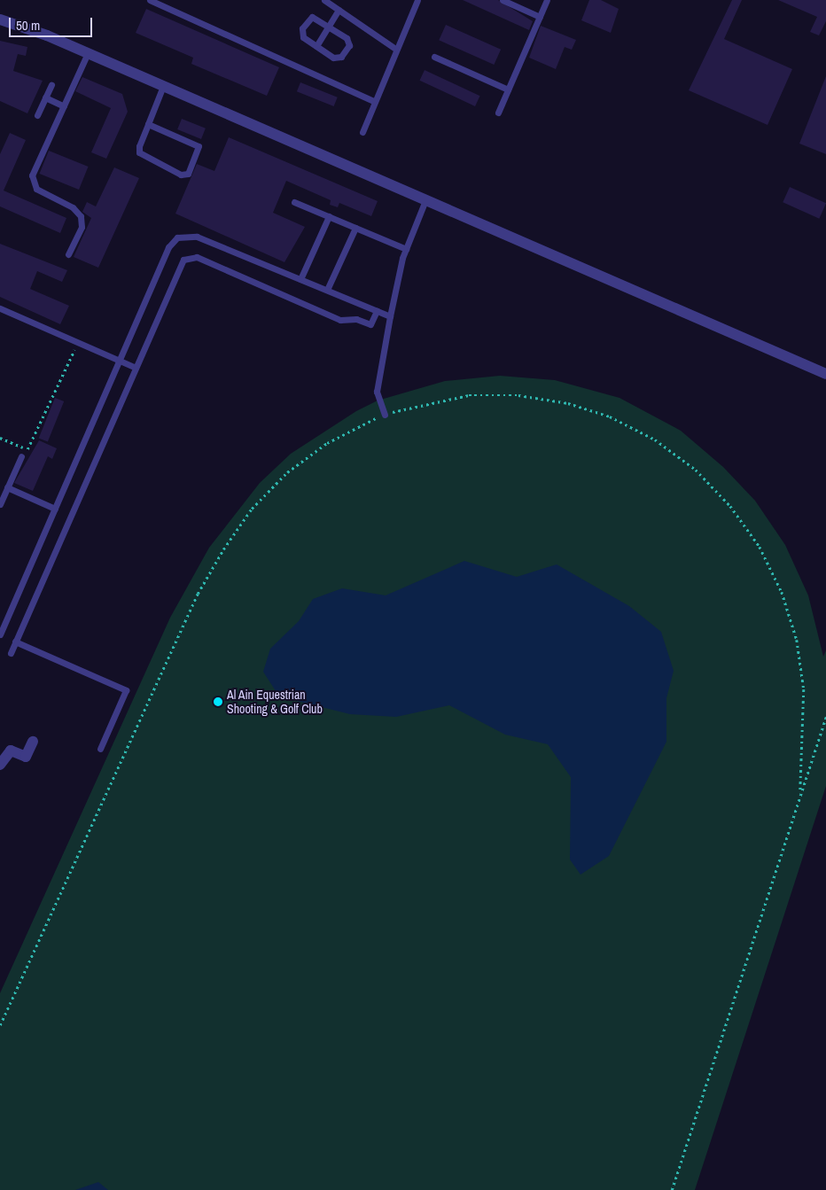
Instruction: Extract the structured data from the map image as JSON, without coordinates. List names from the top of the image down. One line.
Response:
{"places":["Al Ain Equestrian Shooting & Golf Club"],"scale_bar":"50 m"}
